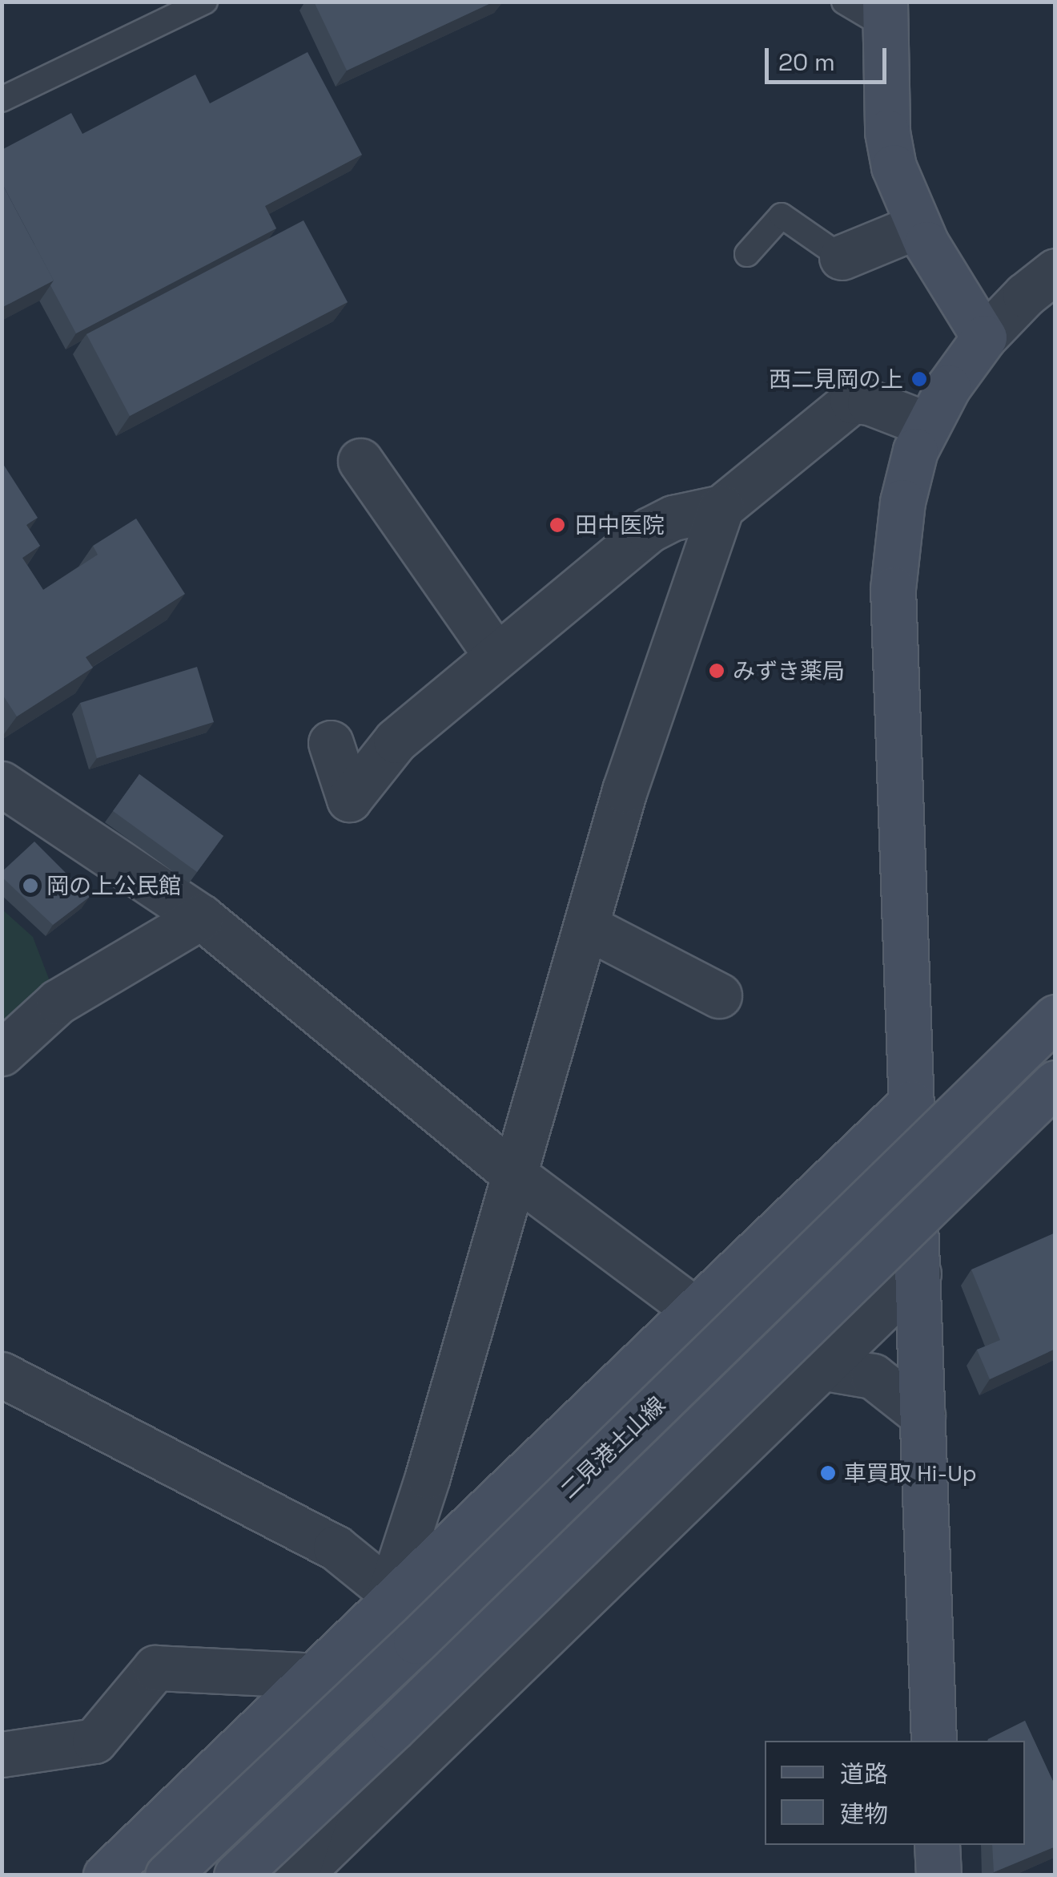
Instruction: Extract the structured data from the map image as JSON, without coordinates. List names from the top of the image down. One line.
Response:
{"streets":{"main road":["二見港土山線"]},"places":["西二見岡の上","田中医院","みずき薬局","岡の上公民館","車買取 Hi-Up"],"legend":["道路","建物"],"scale_bar":"20 m"}
